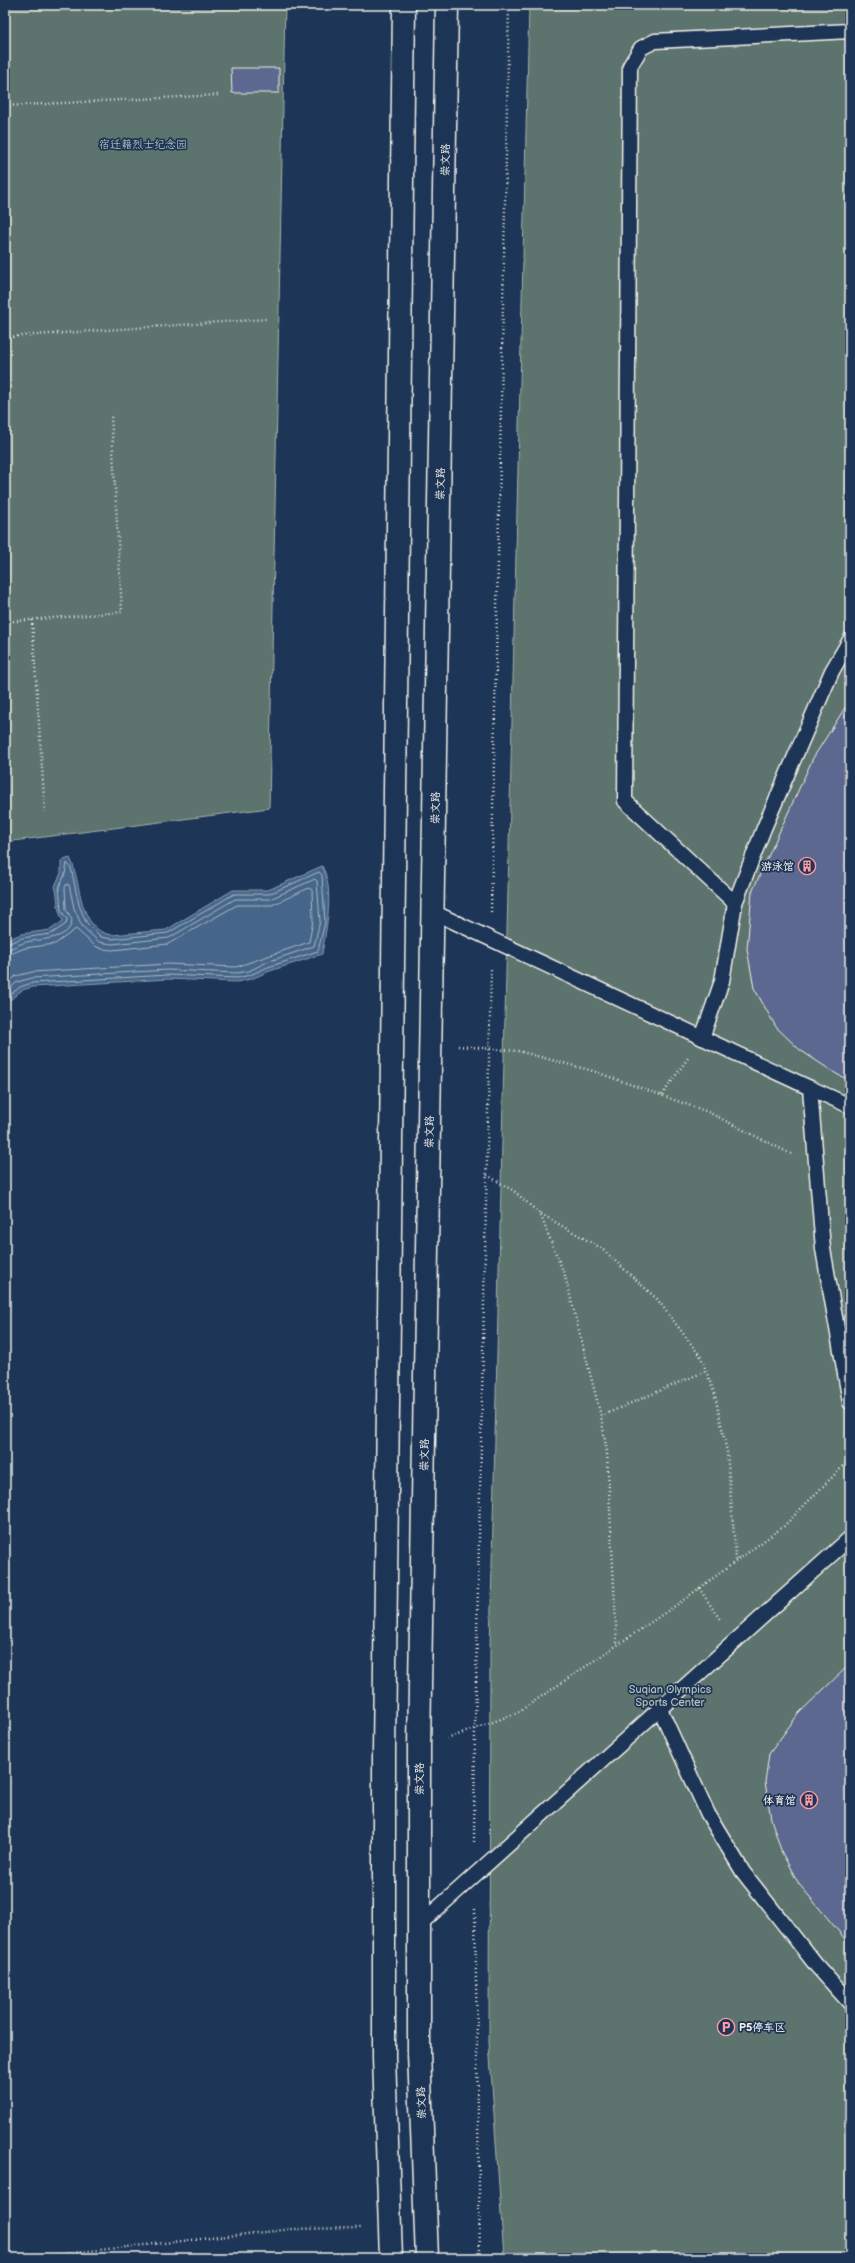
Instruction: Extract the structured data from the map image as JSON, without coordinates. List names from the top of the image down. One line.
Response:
{"streets":{"street":["崇文路"]},"parks":["宿迁籍烈士纪念园","Suqian Olympics Sports Center"],"places":{"building":["游泳馆","体育馆"],"parking":["P5停车区"]}}
